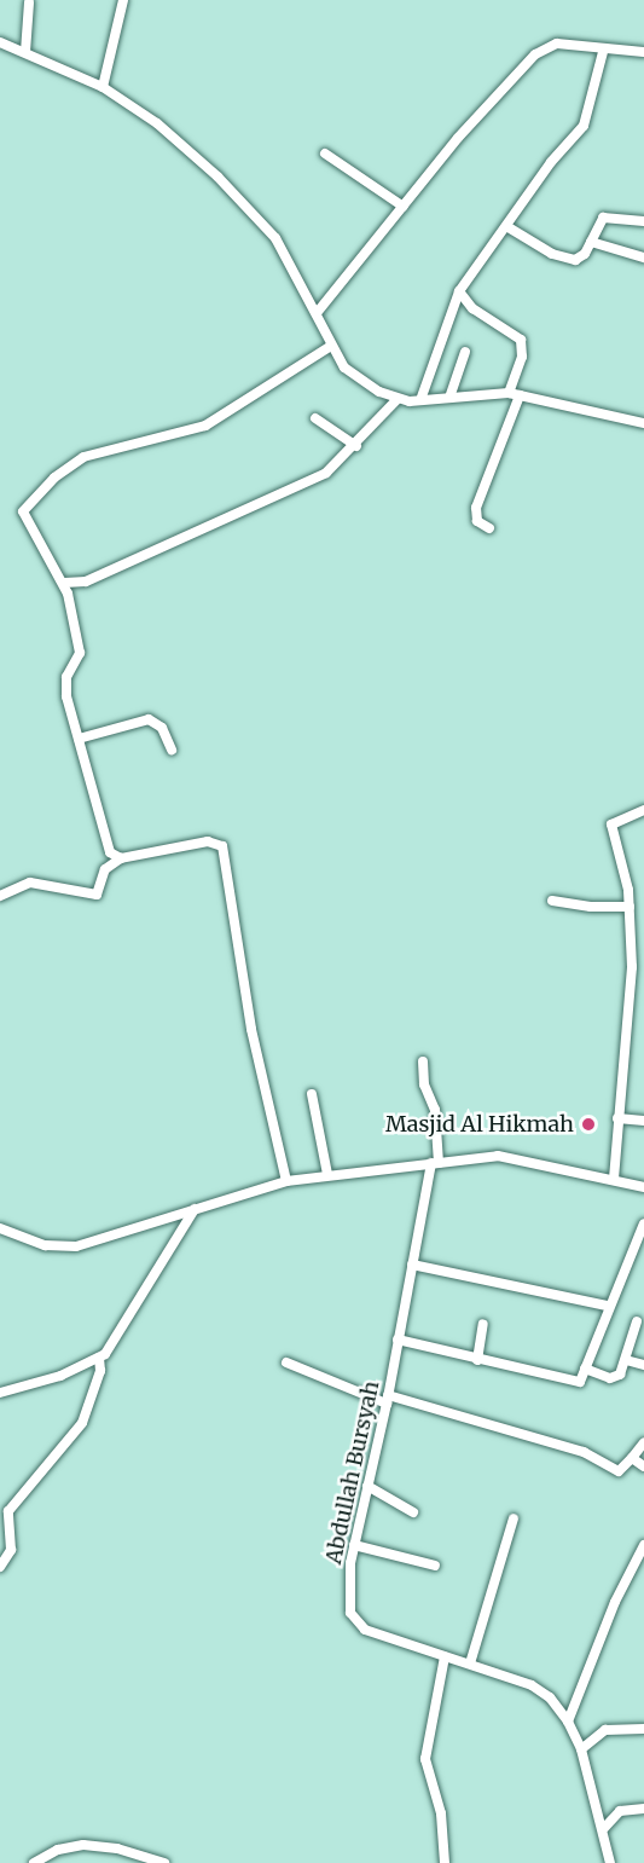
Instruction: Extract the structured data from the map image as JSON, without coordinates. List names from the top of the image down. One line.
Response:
{"streets":{"street":["Abdullah Bursyah"]},"places":["Masjid Al Hikmah"]}
